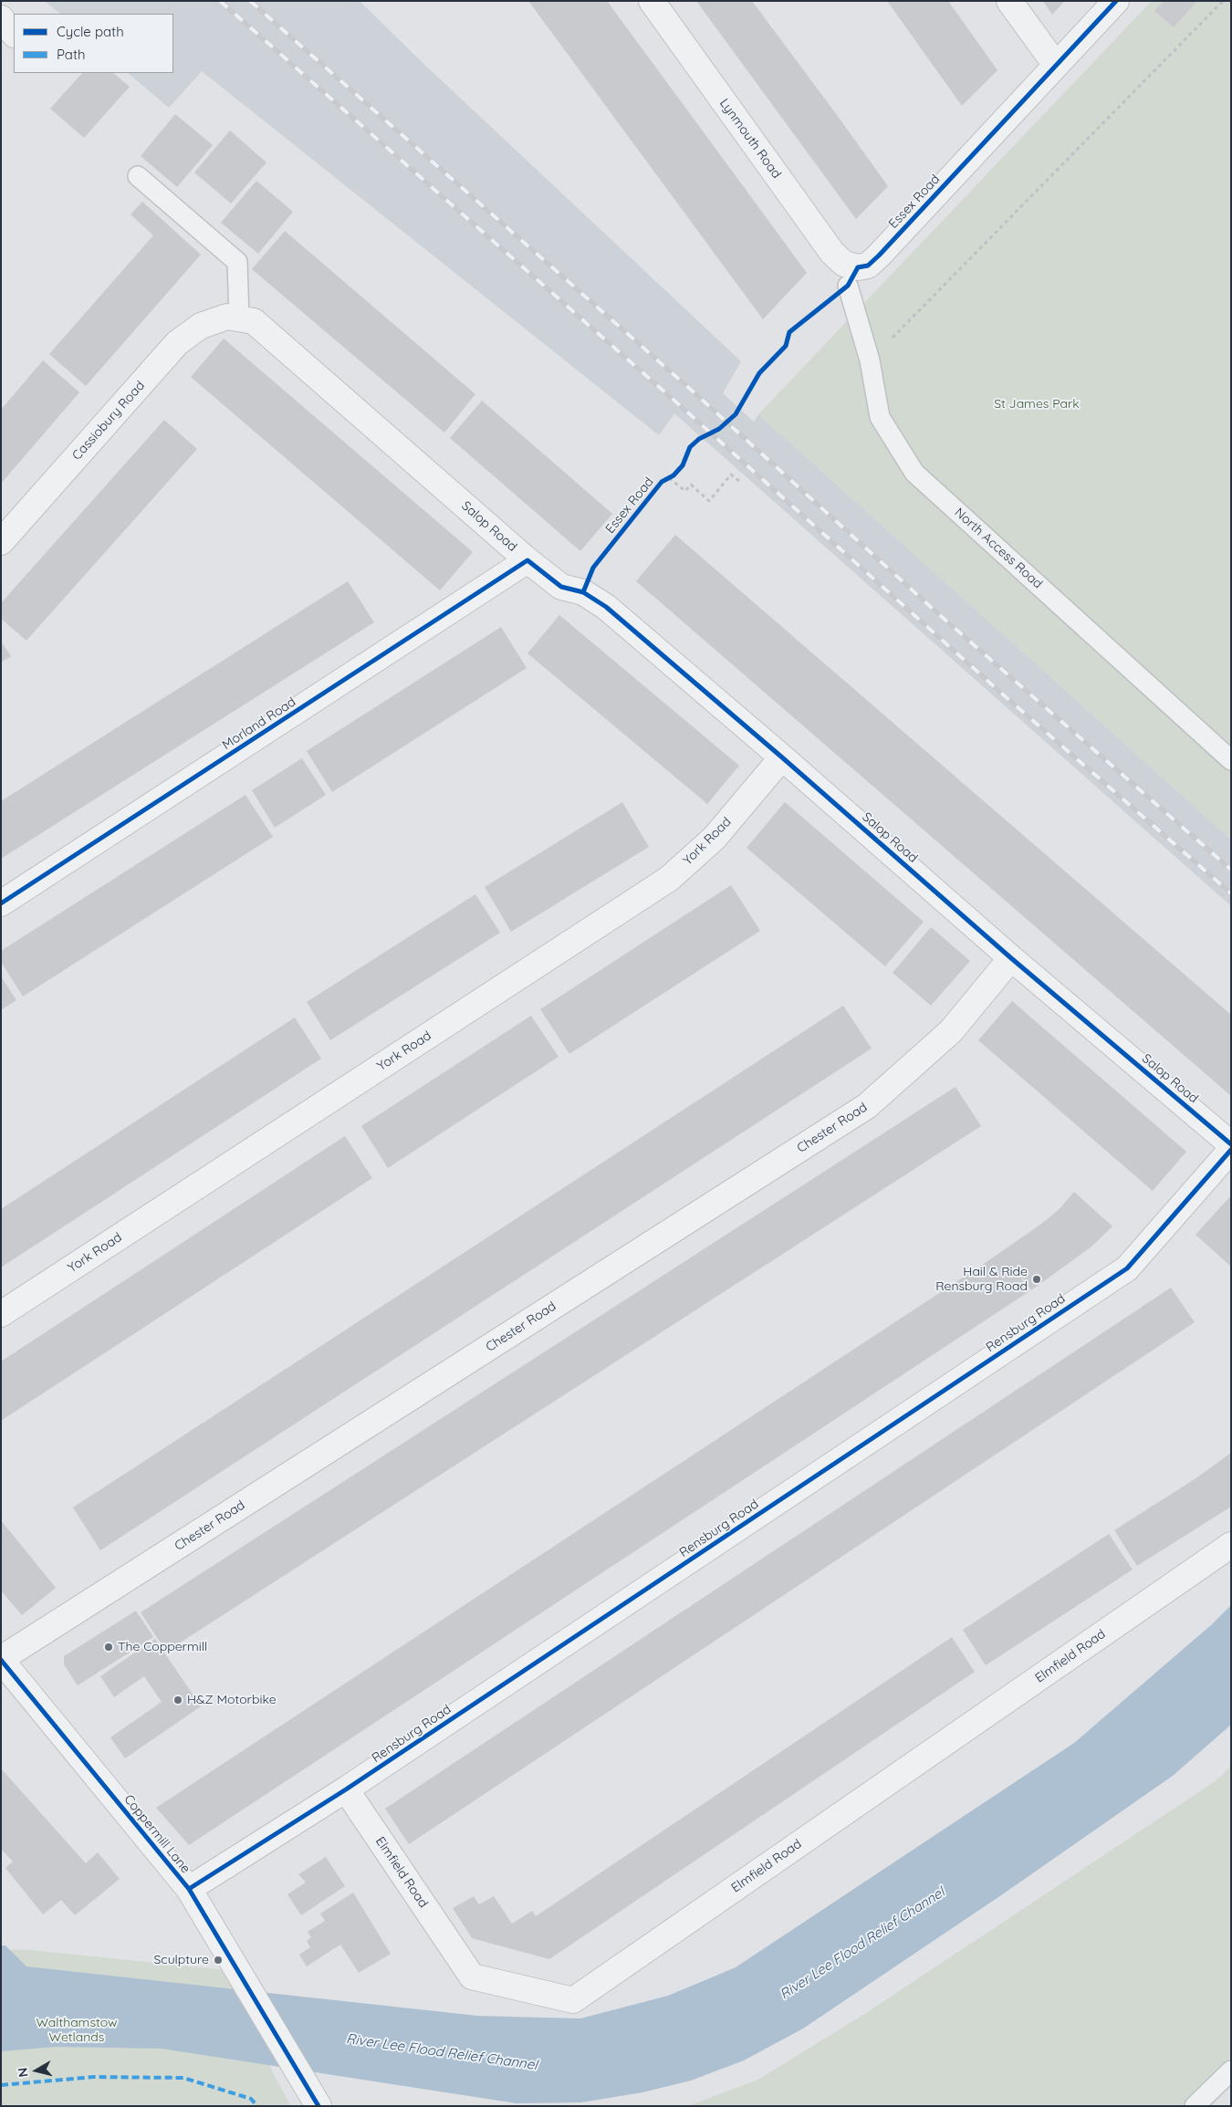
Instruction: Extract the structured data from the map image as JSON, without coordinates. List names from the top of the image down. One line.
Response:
{"streets":{"street":["Lynmouth Road","Essex Road","Cassiobury Road","Salop Road","Morland Road","York Road","Chester Road","Rensburg Road","Elmfield Road","Coppermill Lane"],"lane":["North Access Road"]},"crossings":[["Lynmouth Road","Essex Road"],["Lynmouth Road","North Access Road"],["Essex Road","North Access Road"],["Cassiobury Road","Salop Road"],["Salop Road","Morland Road"],["Salop Road","York Road"],["Salop Road","Chester Road"],["Chester Road","Coppermill Lane"],["Rensburg Road","Elmfield Road"],["Rensburg Road","Coppermill Lane"]],"water":["River Lee Flood Relief Channel"],"parks":["St James Park","Walthamstow Wetlands"],"places":["Hail & Ride Rensburg Road","The Coppermill","H&Z Motorbike","Sculpture"],"legend":["Cycle path","Path"],"north":"left"}
